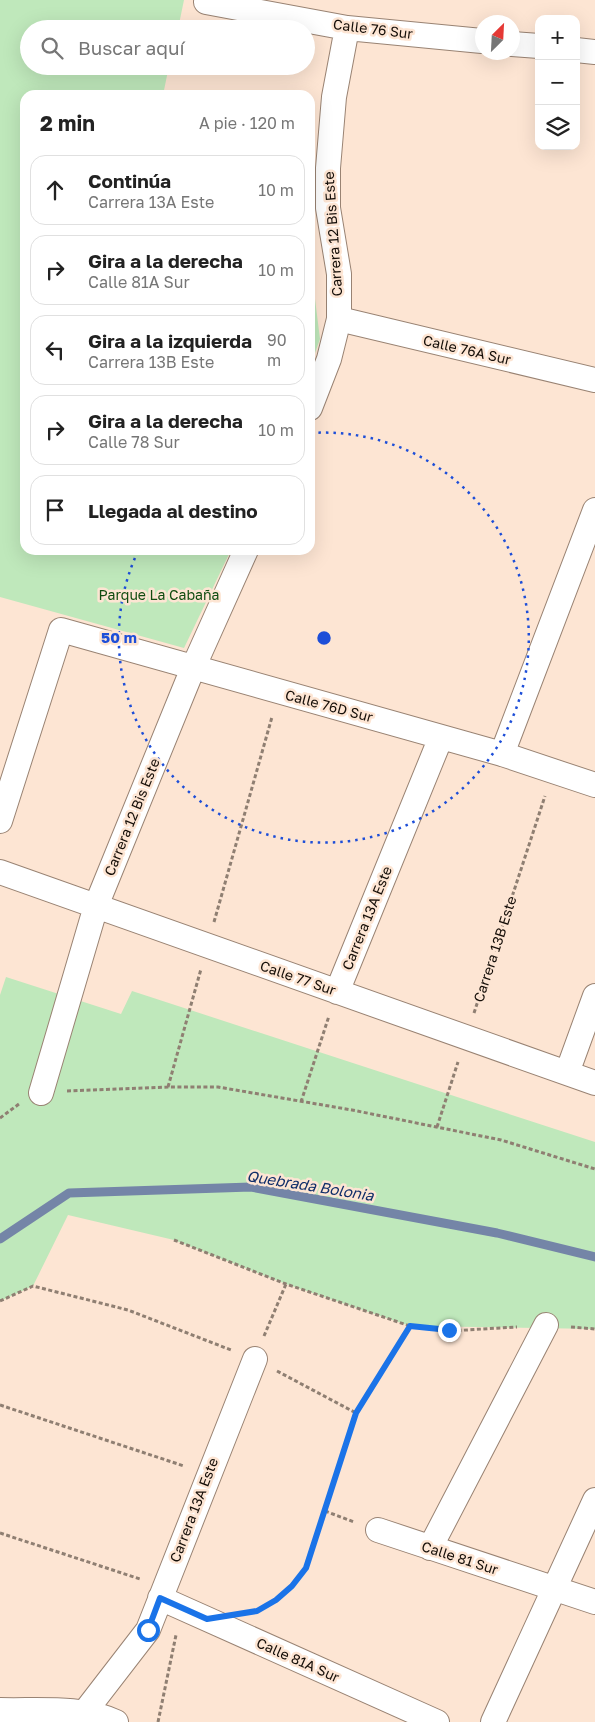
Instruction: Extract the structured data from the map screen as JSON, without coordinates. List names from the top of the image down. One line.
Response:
{"streets":{"street":["Calle 76 Sur","Carrera 12 Bis Este","Calle 76A Sur","Calle 76D Sur","Carrera 13A Este","Calle 77 Sur","Calle 81 Sur","Calle 81A Sur"],"path":["Carrera 13B Este"]},"crossings":[["Calle 76 Sur","Carrera 12 Bis Este"],["Carrera 12 Bis Este","Calle 76A Sur"],["Carrera 12 Bis Este","Calle 76D Sur"],["Carrera 12 Bis Este","Calle 77 Sur"],["Calle 76D Sur","Carrera 13A Este"],["Calle 76D Sur","Carrera 13B Este"],["Carrera 13A Este","Calle 77 Sur"],["Carrera 13A Este","Calle 81A Sur"],["Carrera 13B Este","Calle 77 Sur"]],"water":["Quebrada Bolonia"],"parks":["Parque La Cabaña"],"north":"top right","page":{"map_buttons":["+","−"],"search":"Buscar aquí","heading":["2 min","A pie · 120 m"],"list":[["Continúa","Carrera 13A Este","10 m"],["Gira a la derecha","Calle 81A Sur","10 m"],["Gira a la izquierda","Carrera 13B Este","90 m"],["Gira a la derecha","Calle 78 Sur","10 m"],"Llegada al destino"]},"rings":["50 m"]}
